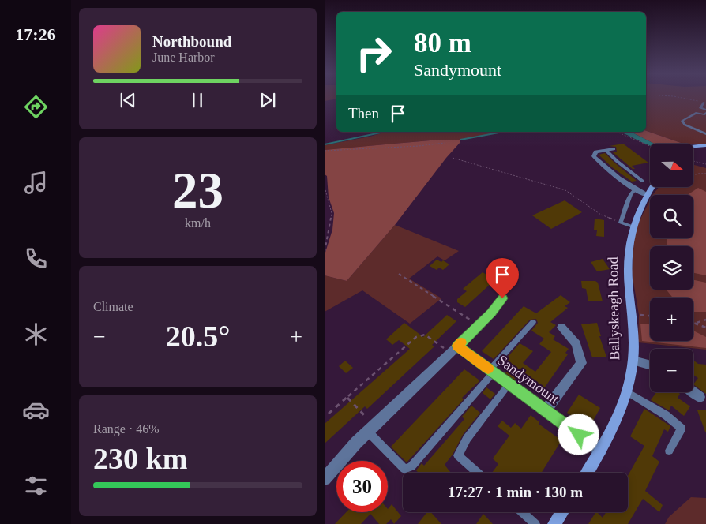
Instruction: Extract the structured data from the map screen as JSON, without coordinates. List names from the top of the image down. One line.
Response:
{"streets":{"main road":["Ballyskeagh Road"],"street":["Sandymount"]},"crossings":[["Ballyskeagh Road","Sandymount"]],"north":"right","page":{"tabs":"17:26","turn":["80 m","Sandymount"],"song":["Northbound","June Harbor"],"then":"Then","tile":[["23","km/h"],"Climate",["Range · 46%","230 km"]],"map_buttons":["+","−"],"heat":["−","20.5°","+"],"limit":"30","trip":"17:27 · 1 min · 130 m"}}
